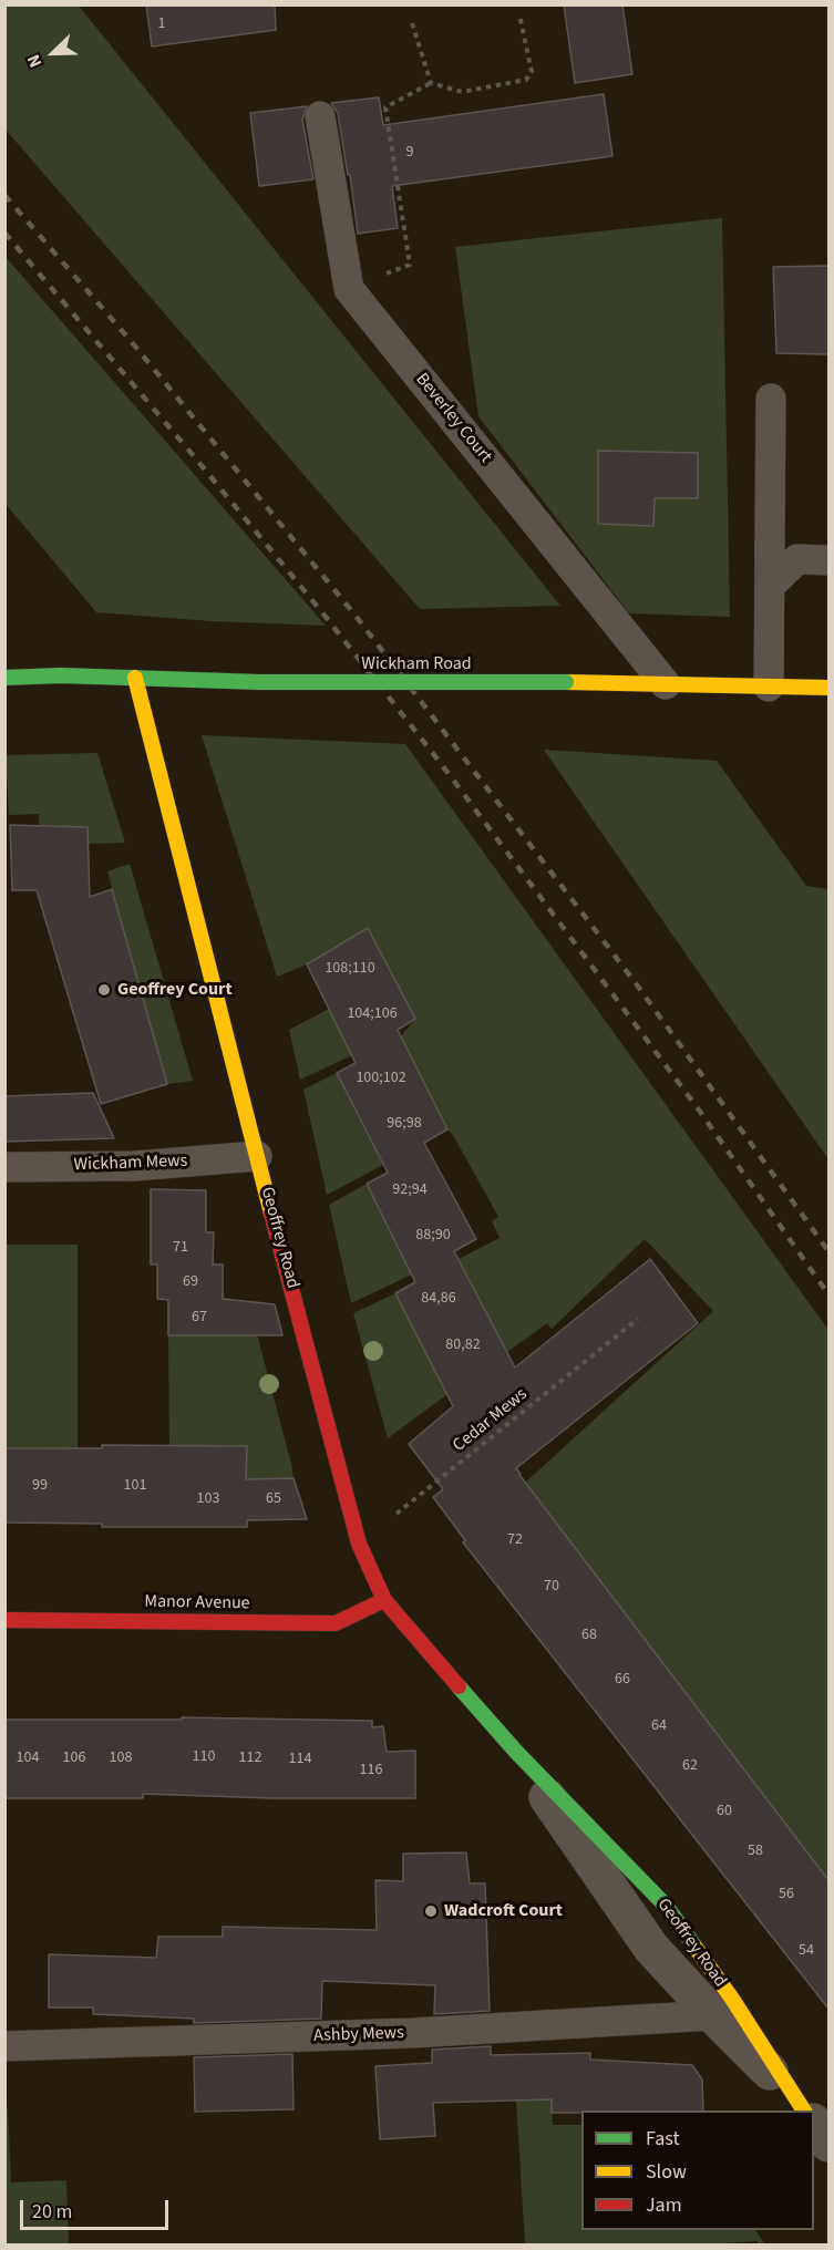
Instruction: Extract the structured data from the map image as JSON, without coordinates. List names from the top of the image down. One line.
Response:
{"streets":{"street":["Wickham Road","Geoffrey Road","Manor Avenue"],"lane":["Beverley Court","Wickham Mews","Ashby Mews"],"path":["Cedar Mews"]},"crossings":[["Beverley Court","Wickham Road"],["Wickham Road","Geoffrey Road"],["Wickham Mews","Geoffrey Road"],["Geoffrey Road","Cedar Mews"],["Geoffrey Road","Manor Avenue"],["Geoffrey Road","Ashby Mews"]],"places":["Geoffrey Court","Wadcroft Court"],"house_numbers":["1","9","108;110","104;106","100;102","96;98","92;94","88;90","71","69","84,86","67","80,82","99","101","103","65","72","70","68","66","64","110","104","106","108","112","114","62","116","60","58","56","54"],"legend":["Fast","Slow","Jam"],"scale_bar":"20 m","north":"bottom left"}
